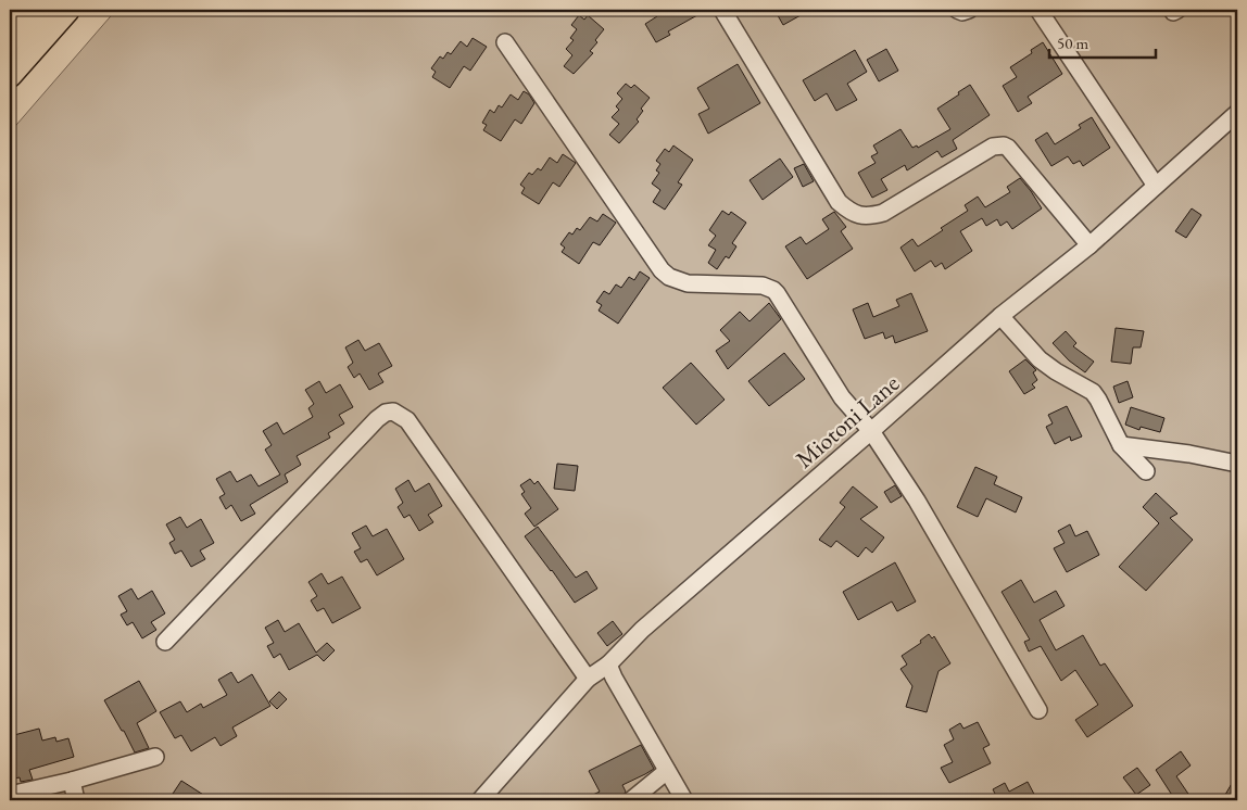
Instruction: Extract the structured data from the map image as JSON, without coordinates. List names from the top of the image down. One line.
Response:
{"streets":{"street":["Miotoni Lane"]},"scale_bar":"50 m"}
